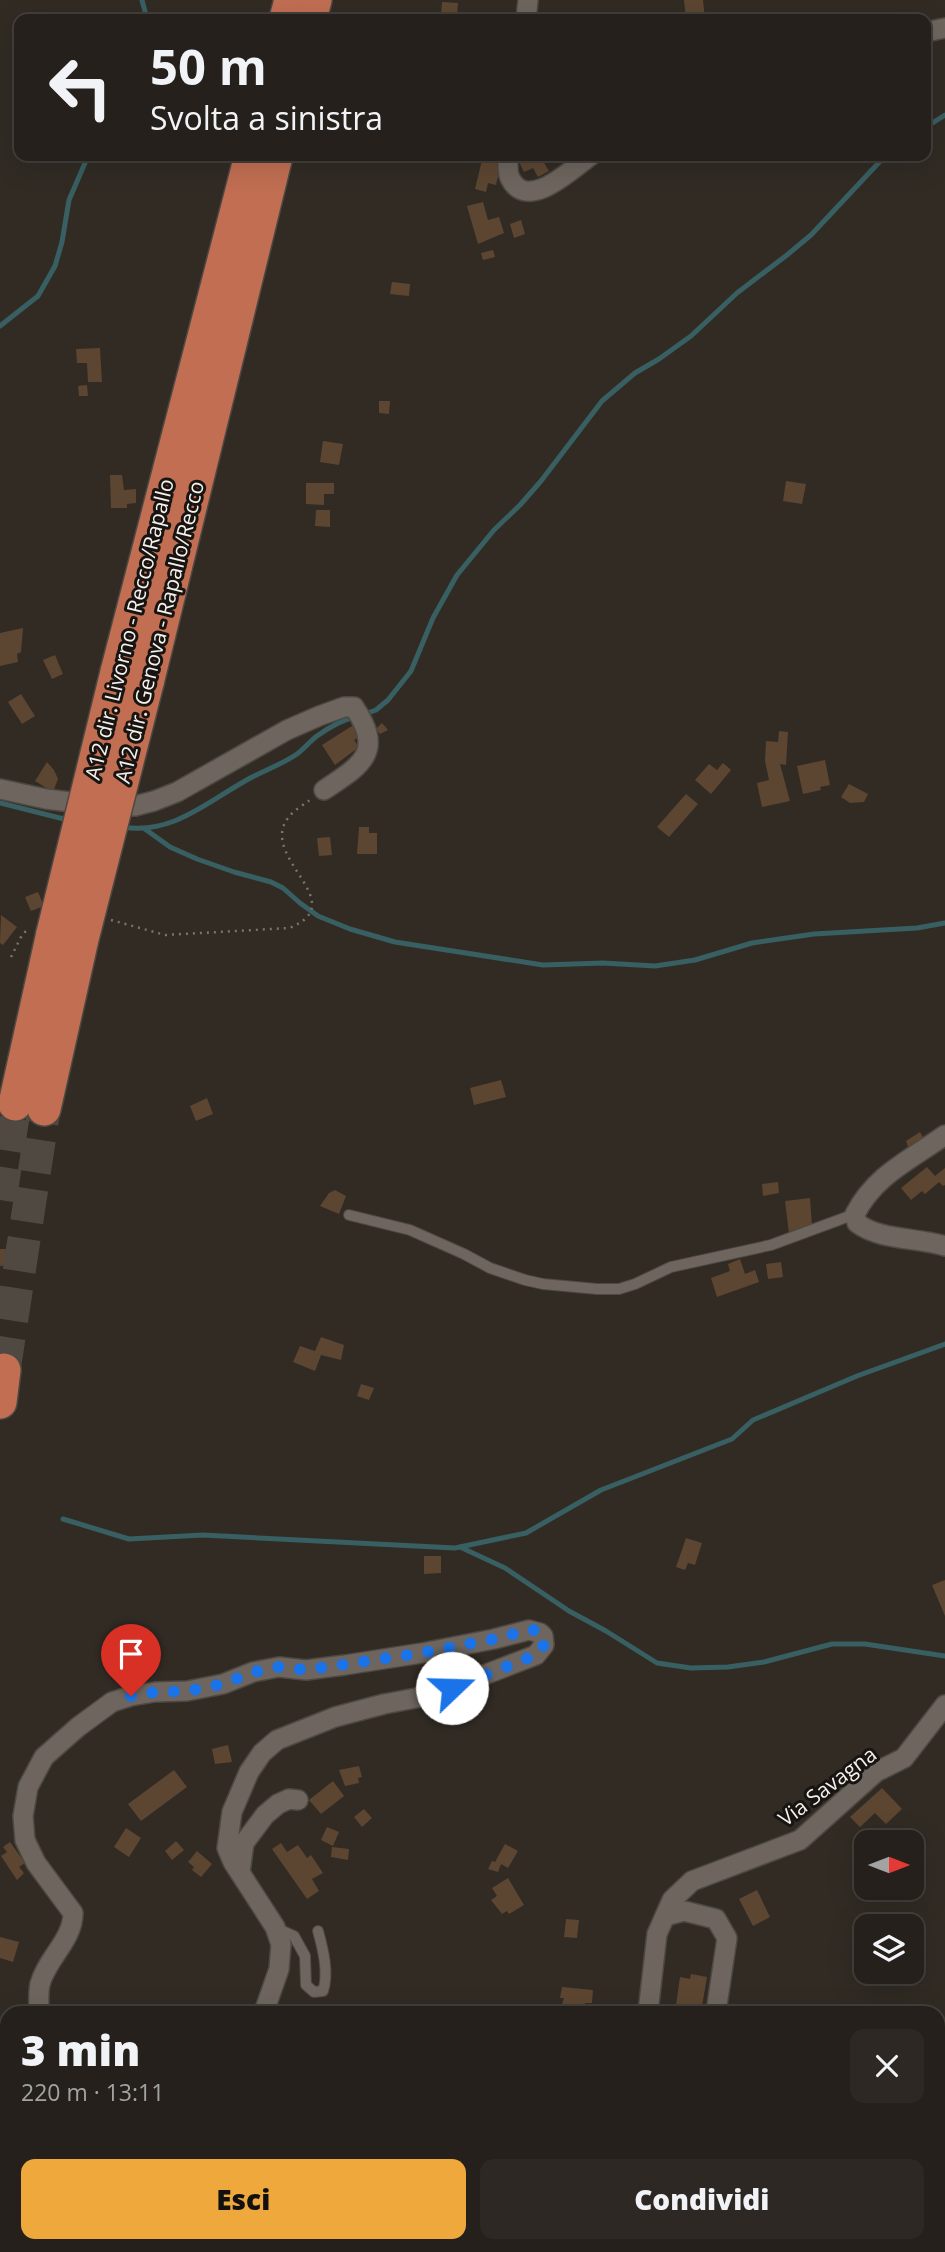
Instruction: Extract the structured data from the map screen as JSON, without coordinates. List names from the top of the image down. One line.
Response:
{"streets":{"highway":["A12 dir. Livorno - Recco/Rapallo","A12 dir. Genova - Rapallo/Recco"],"street":["Via Savagna"]},"crossings":[["A12 dir. Livorno - Recco/Rapallo","A12 dir. Genova - Rapallo/Recco"]],"north":"right","page":{"turn":["50 m","Svolta a sinistra"],"heading":["3 min","220 m · 13:11"],"buttons":["Esci","Condividi"]}}
